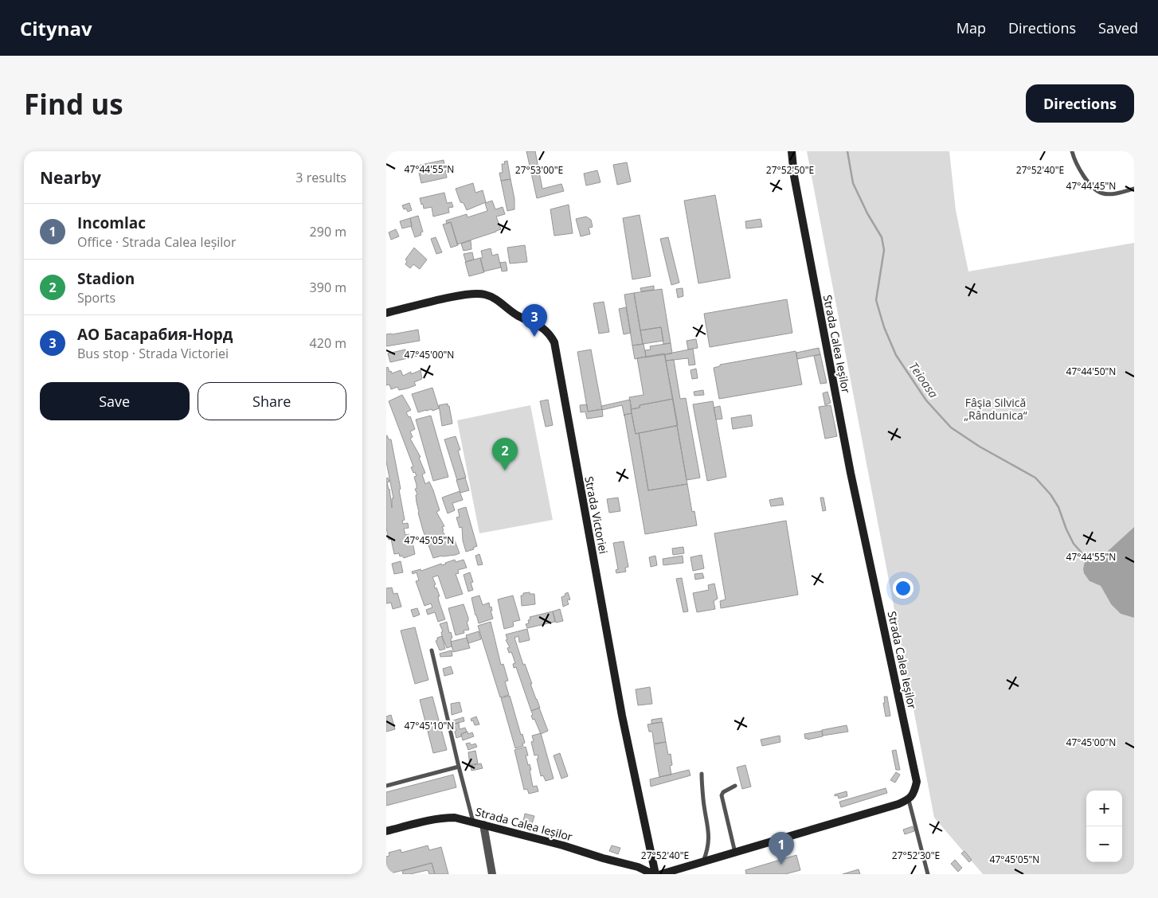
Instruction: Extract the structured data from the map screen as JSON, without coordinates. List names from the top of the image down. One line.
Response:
{"streets":{"street":["Strada Calea Ieșilor","Strada Victoriei"]},"crossings":[["Strada Calea Ieșilor","Strada Victoriei"]],"water":["Teioasa"],"parks":["Fâşia Silvică „Rândunica“"],"page":{"header":"Citynav","nav":["Map","Directions","Saved"],"buttons":["Directions",["Save","Share"]],"title":"Find us","heading":["Nearby","3 results"],"list":[{"mark":"1","name":"Incomlac","note":"Office · Strada Calea Ieșilor","value":"290 m"},{"mark":"2","name":"Stadion","note":"Sports","value":"390 m"},{"mark":"3","name":"АО Басарабия-Норд","note":"Bus stop · Strada Victoriei","value":"420 m"}],"pins":["3","2","1"],"map_buttons":["+","−"]},"coordinates":["47°44'55\"N","27°53'00\"E","27°52'50\"E","27°52'40\"E","47°44'45\"N","47°45'00\"N","47°44'50\"N","47°45'05\"N","47°45'10\"N","27°52'30\"E"]}
